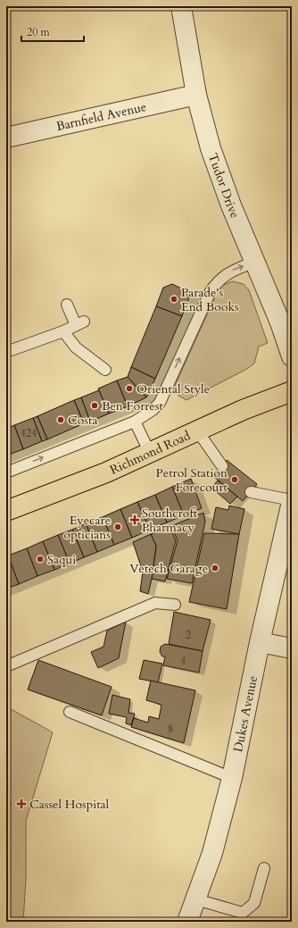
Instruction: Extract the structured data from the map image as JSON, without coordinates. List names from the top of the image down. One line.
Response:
{"streets":{"main road":["Richmond Road"],"street":["Barnfield Avenue","Tudor Drive","Dukes Avenue"]},"crossings":[["Barnfield Avenue","Tudor Drive"]],"places":{"other":["Parade's End Books","Oriental Style","Ben Forrest","Costa","Petrol Station Forecourt","Eyecare opticians","Saqui","Vetech Garage"],"health":["Southcroft Pharmacy","Cassel Hospital"]},"house_numbers":["424","2","4","8"],"scale_bar":"20 m"}
